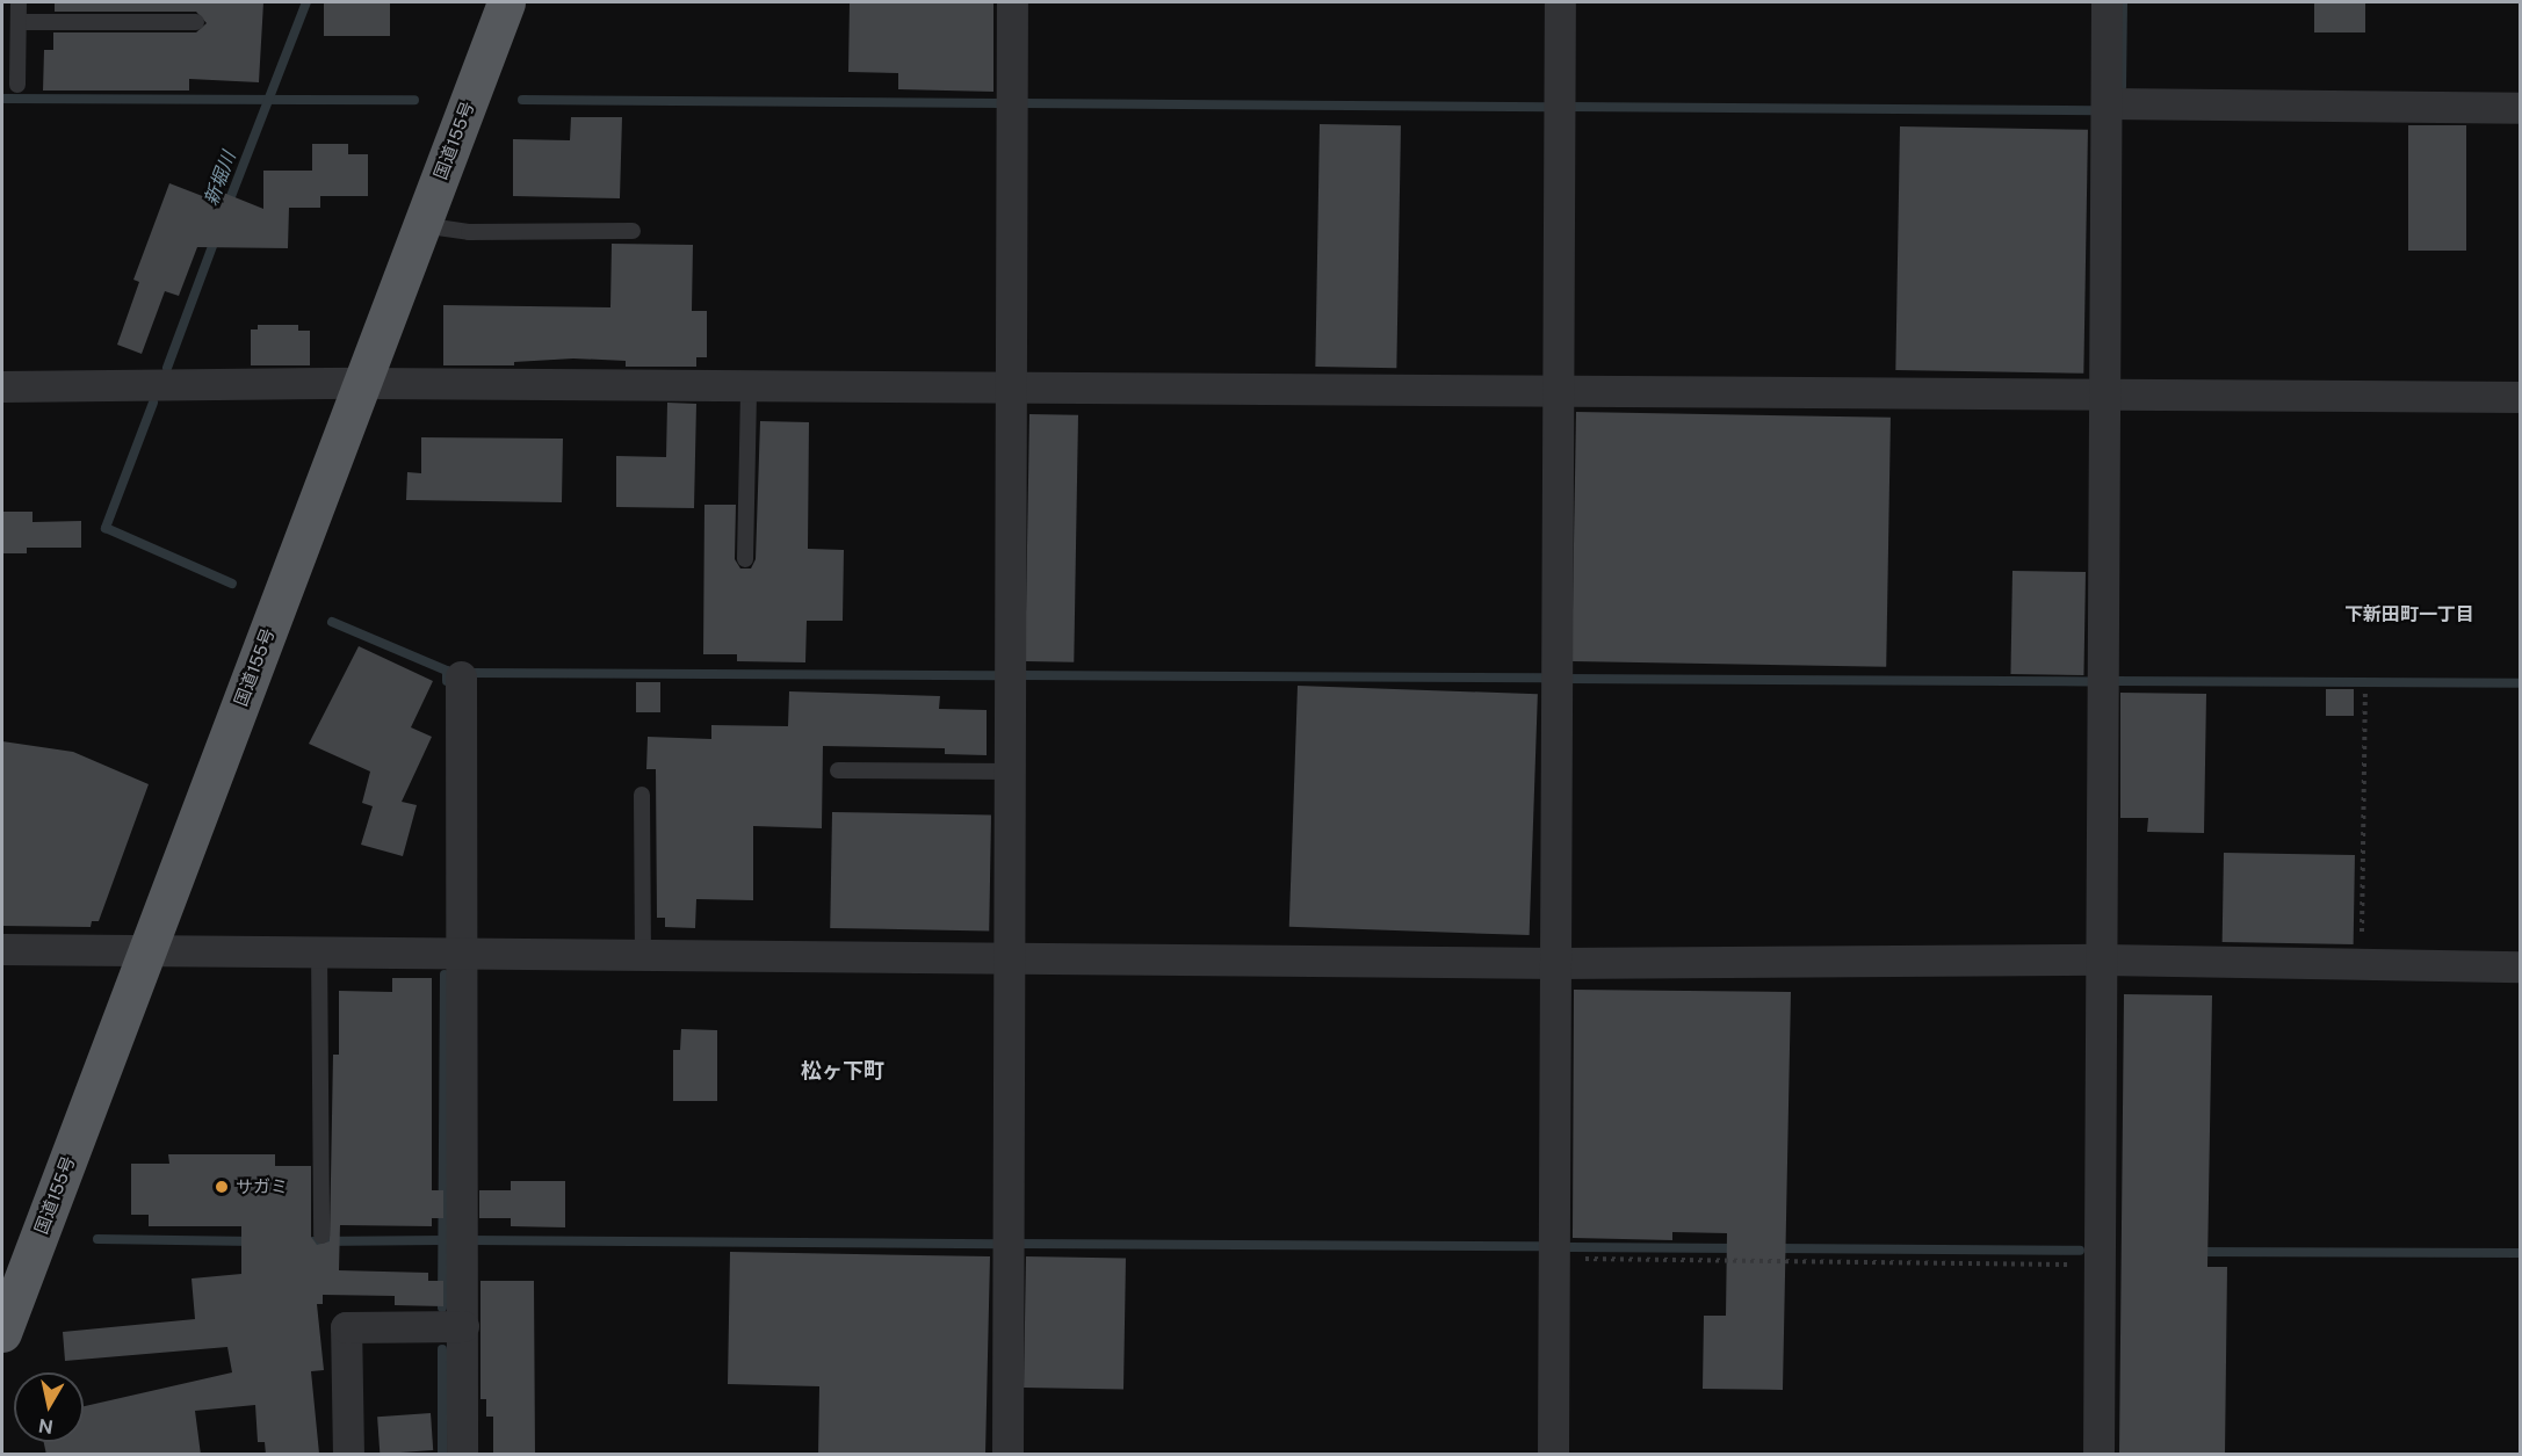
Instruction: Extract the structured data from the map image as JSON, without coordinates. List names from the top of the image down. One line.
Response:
{"streets":{"highway":["国道155号"]},"districts":["下新田町一丁目","松ヶ下町"],"water":["新堀川"],"places":["サガミ"],"north":"bottom"}
